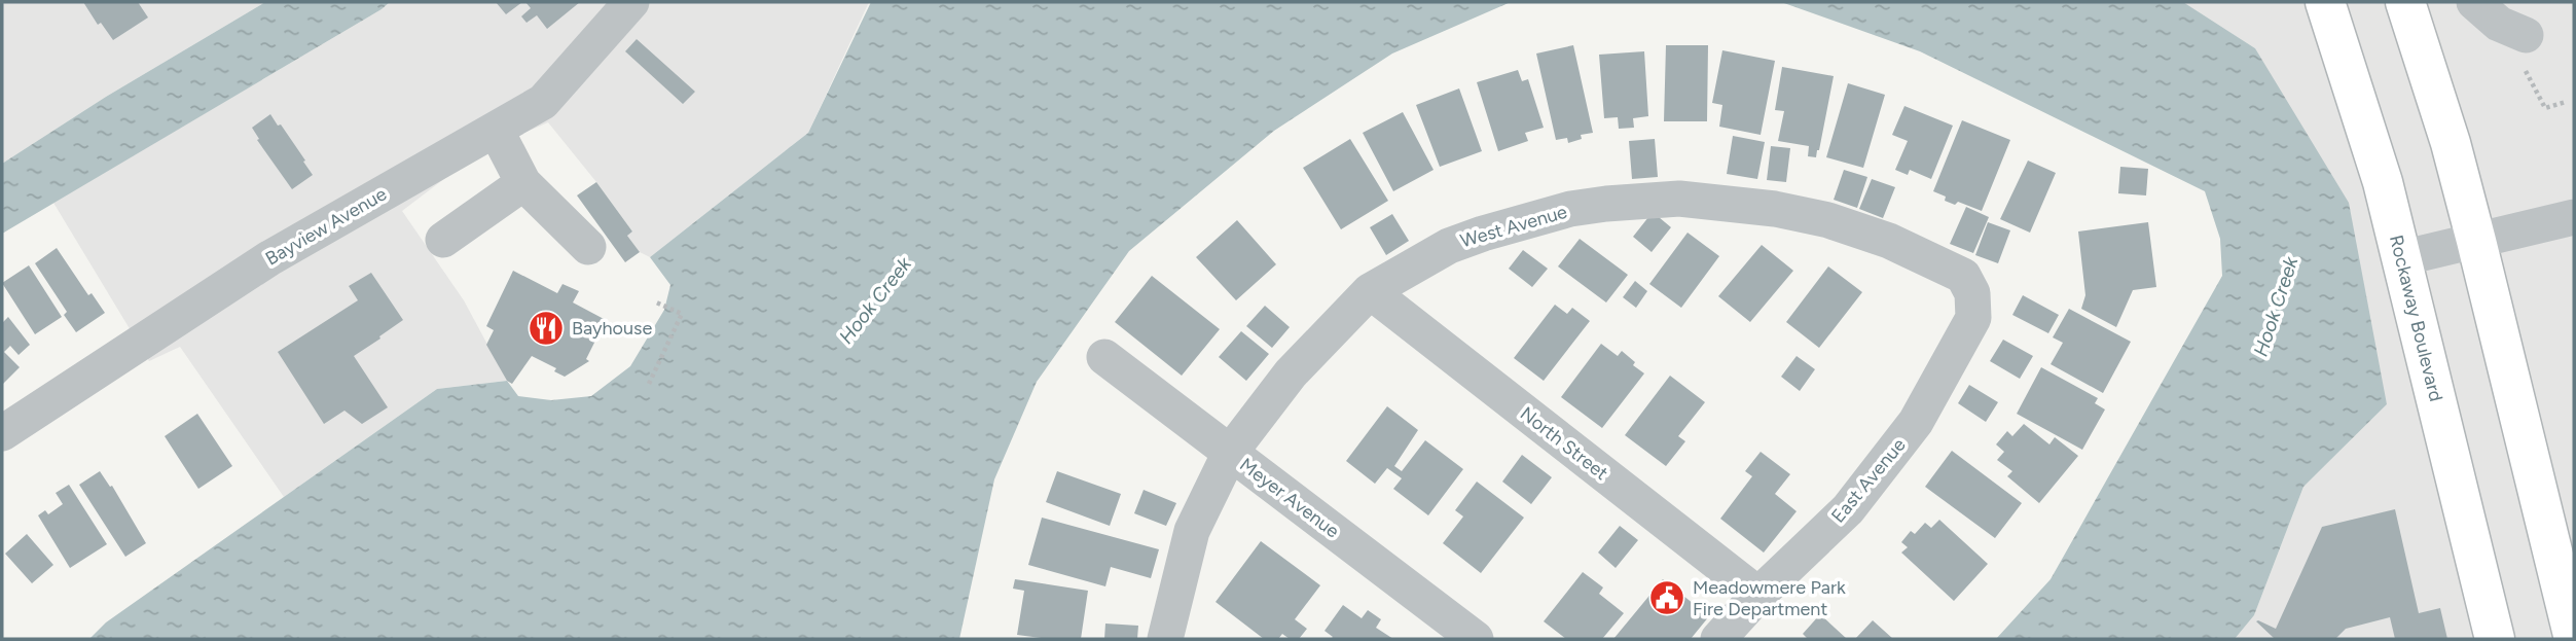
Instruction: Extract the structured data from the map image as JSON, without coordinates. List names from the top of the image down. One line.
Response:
{"streets":{"highway":["Rockaway Boulevard"],"street":["Bayview Avenue","West Avenue","North Street","East Avenue","Meyer Avenue"]},"crossings":[["West Avenue","North Street"],["West Avenue","East Avenue"],["West Avenue","Meyer Avenue"],["North Street","East Avenue"]],"water":["Hook Creek"],"places":{"restaurant":["Bayhouse"],"public building":["Meadowmere Park Fire Department"]}}
